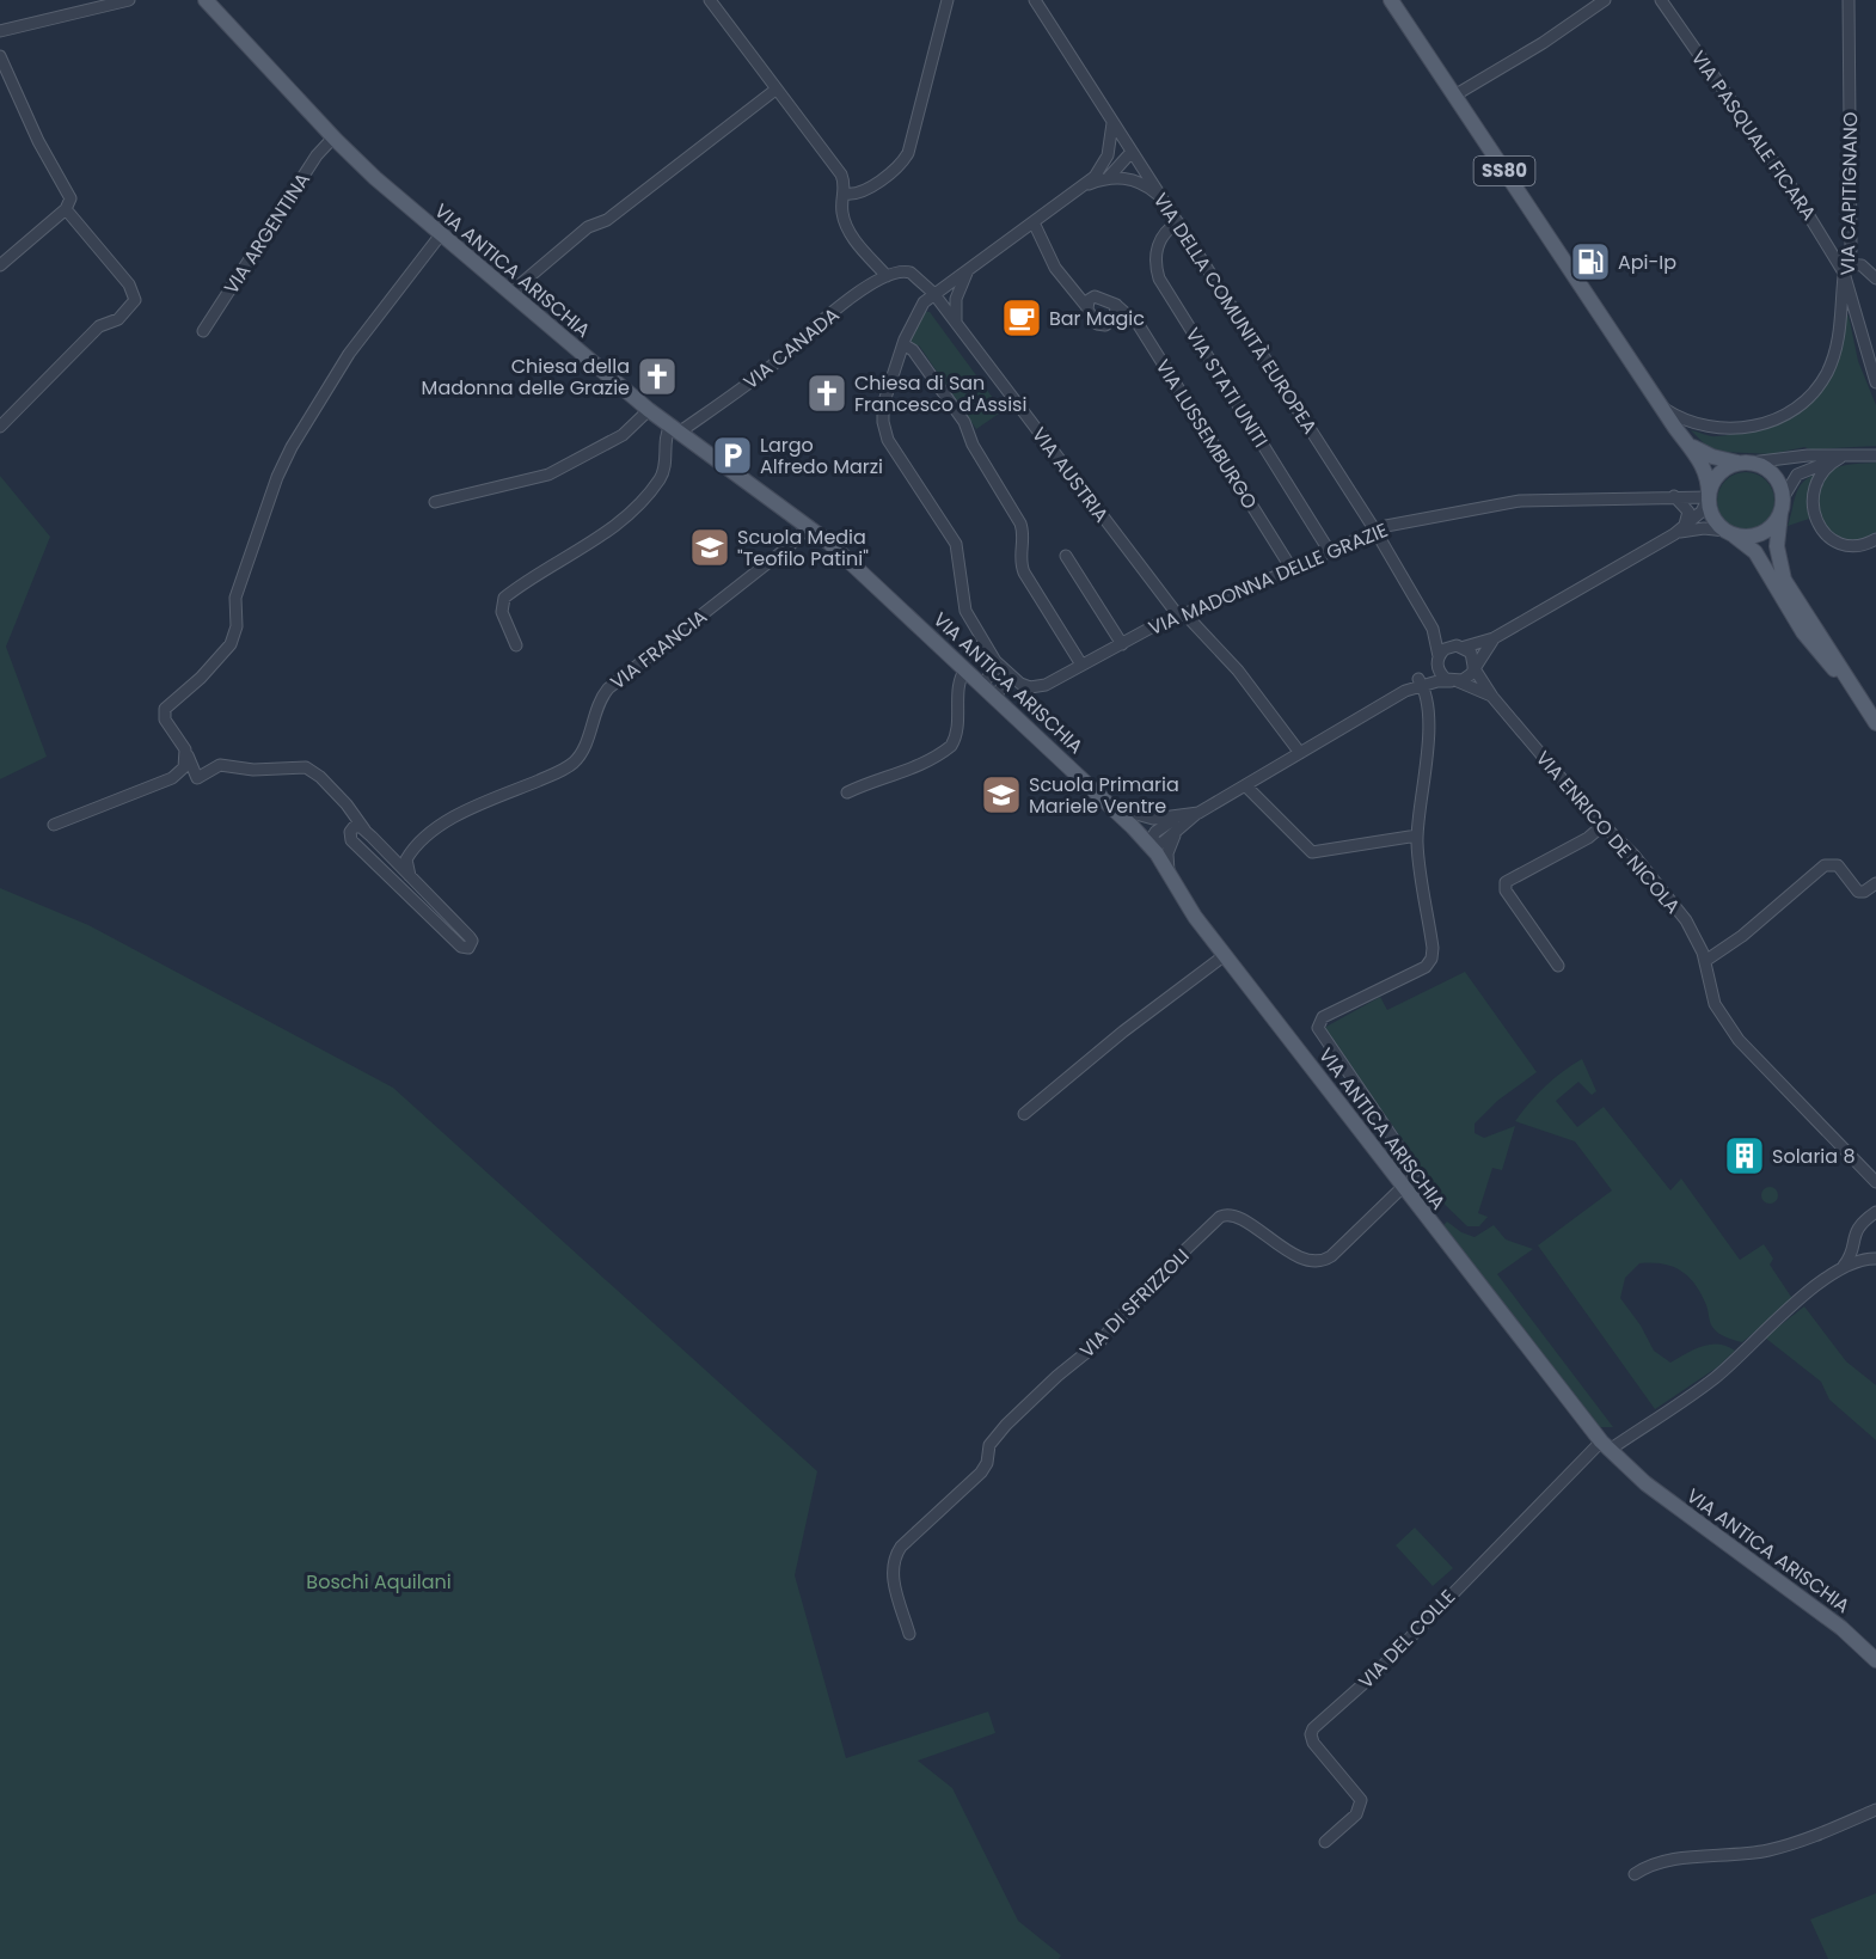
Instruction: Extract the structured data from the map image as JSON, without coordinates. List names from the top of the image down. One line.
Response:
{"streets":{"main road":["SS80","VIA ANTICA ARISCHIA"],"street":["VIA PASQUALE FICARA","VIA CAPITIGNANO","VIA ARGENTINA","VIA DELLA COMUNITÀ EUROPEA","VIA CANADA","VIA STATI UNITI","VIA LUSSEMBURGO","VIA AUSTRIA","VIA MADONNA DELLE GRAZIE","VIA FRANCIA","VIA ENRICO DE NICOLA","VIA DI SFRIZZOLI","VIA DEL COLLE"]},"crossings":[["VIA PASQUALE FICARA","VIA CAPITIGNANO"],["SS80","VIA MADONNA DELLE GRAZIE"],["VIA ARGENTINA","VIA ANTICA ARISCHIA"],["VIA ANTICA ARISCHIA","VIA CANADA"],["VIA ANTICA ARISCHIA","VIA FRANCIA"],["VIA ANTICA ARISCHIA","VIA DI SFRIZZOLI"],["VIA ANTICA ARISCHIA","VIA DEL COLLE"],["VIA DELLA COMUNITÀ EUROPEA","VIA STATI UNITI"],["VIA DELLA COMUNITÀ EUROPEA","VIA MADONNA DELLE GRAZIE"],["VIA DELLA COMUNITÀ EUROPEA","VIA ENRICO DE NICOLA"],["VIA CANADA","VIA AUSTRIA"],["VIA STATI UNITI","VIA MADONNA DELLE GRAZIE"],["VIA LUSSEMBURGO","VIA MADONNA DELLE GRAZIE"],["VIA AUSTRIA","VIA MADONNA DELLE GRAZIE"]],"parks":["Boschi Aquilani"],"places":{"fuel station":["Api-Ip"],"cafe":["Bar Magic"],"church":["Chiesa della Madonna delle Grazie","Chiesa di San Francesco d'Assisi"],"parking":["Largo Alfredo Marzi"],"school or university":["Scuola Media \"Teofilo Patini\"","Scuola Primaria Mariele Ventre"],"building":["Solaria 8"]}}
